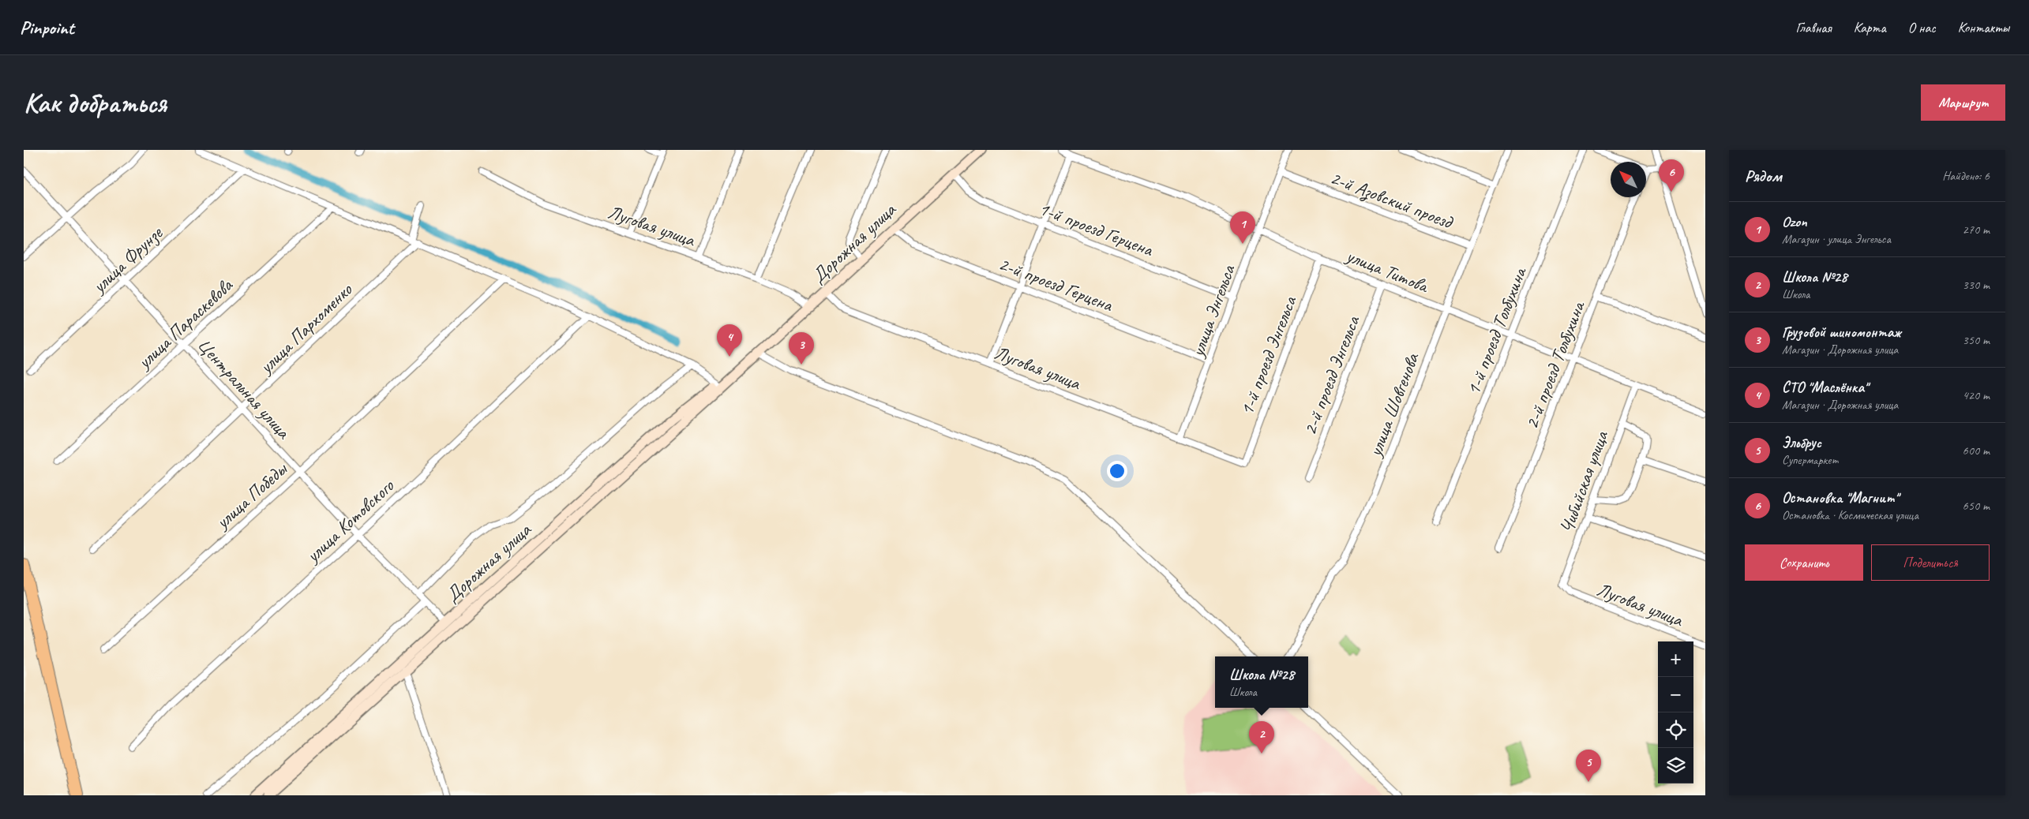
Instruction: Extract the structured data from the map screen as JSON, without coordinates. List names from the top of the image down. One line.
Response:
{"streets":{"main road":["Дорожная улица"],"street":["2-й Азовский проезд","Луговая улица","1-й проезд Герцена","улица Фрунзе","улица Титова","2-й проезд Герцена","улица Энгельса","улица Параскевова","улица Пархоменко","1-й проезд Толбухина","1-й проезд Энгельса","2-й проезд Толбухина","2-й проезд Энгельса","Центральная улица","улица Шовгенова","Чибийская улица","улица Победы","улица Котовского"]},"crossings":[["2-й Азовский проезд","улица Энгельса"],["2-й Азовский проезд","улица Шовгенова"],["Луговая улица","Дорожная улица"],["Луговая улица","улица Энгельса"],["Луговая улица","1-й проезд Энгельса"],["Луговая улица","Чибийская улица"],["1-й проезд Герцена","Дорожная улица"],["1-й проезд Герцена","улица Энгельса"],["Дорожная улица","2-й проезд Герцена"],["Дорожная улица","Центральная улица"],["улица Фрунзе","Центральная улица"],["улица Титова","улица Энгельса"],["улица Титова","1-й проезд Толбухина"],["улица Титова","1-й проезд Энгельса"],["улица Титова","2-й проезд Толбухина"],["улица Титова","2-й проезд Энгельса"],["улица Титова","улица Шовгенова"],["улица Титова","Чибийская улица"],["2-й проезд Герцена","улица Энгельса"],["улица Параскевова","Центральная улица"],["улица Пархоменко","Центральная улица"],["Центральная улица","улица Победы"],["Центральная улица","улица Котовского"]],"north":"top left","page":{"header":"Pinpoint","nav":["Главная","Карта","О нас","Контакты"],"buttons":["Маршрут",["Сохранить","Поделиться"]],"title":"Как добраться","heading":["Рядом","Найдено: 6"],"pins":["6","1","4","3","2","5"],"list":[{"mark":"1","name":"Ozon","note":"Магазин · улица Энгельса","value":"270 m"},{"mark":"2","name":"Школа №28","note":"Школа","value":"330 m"},{"mark":"3","name":"Грузовой шиномонтаж","note":"Магазин · Дорожная улица","value":"350 m"},{"mark":"4","name":"СТО \"Маслёнка\"","note":"Магазин · Дорожная улица","value":"420 m"},{"mark":"5","name":"Эльбрус","note":"Супермаркет","value":"600 m"},{"mark":"6","name":"Остановка \"Магнит\"","note":"Остановка · Космическая улица","value":"650 m"}],"map_buttons":["+","−"],"popup":["Школа №28","Школа"]}}
